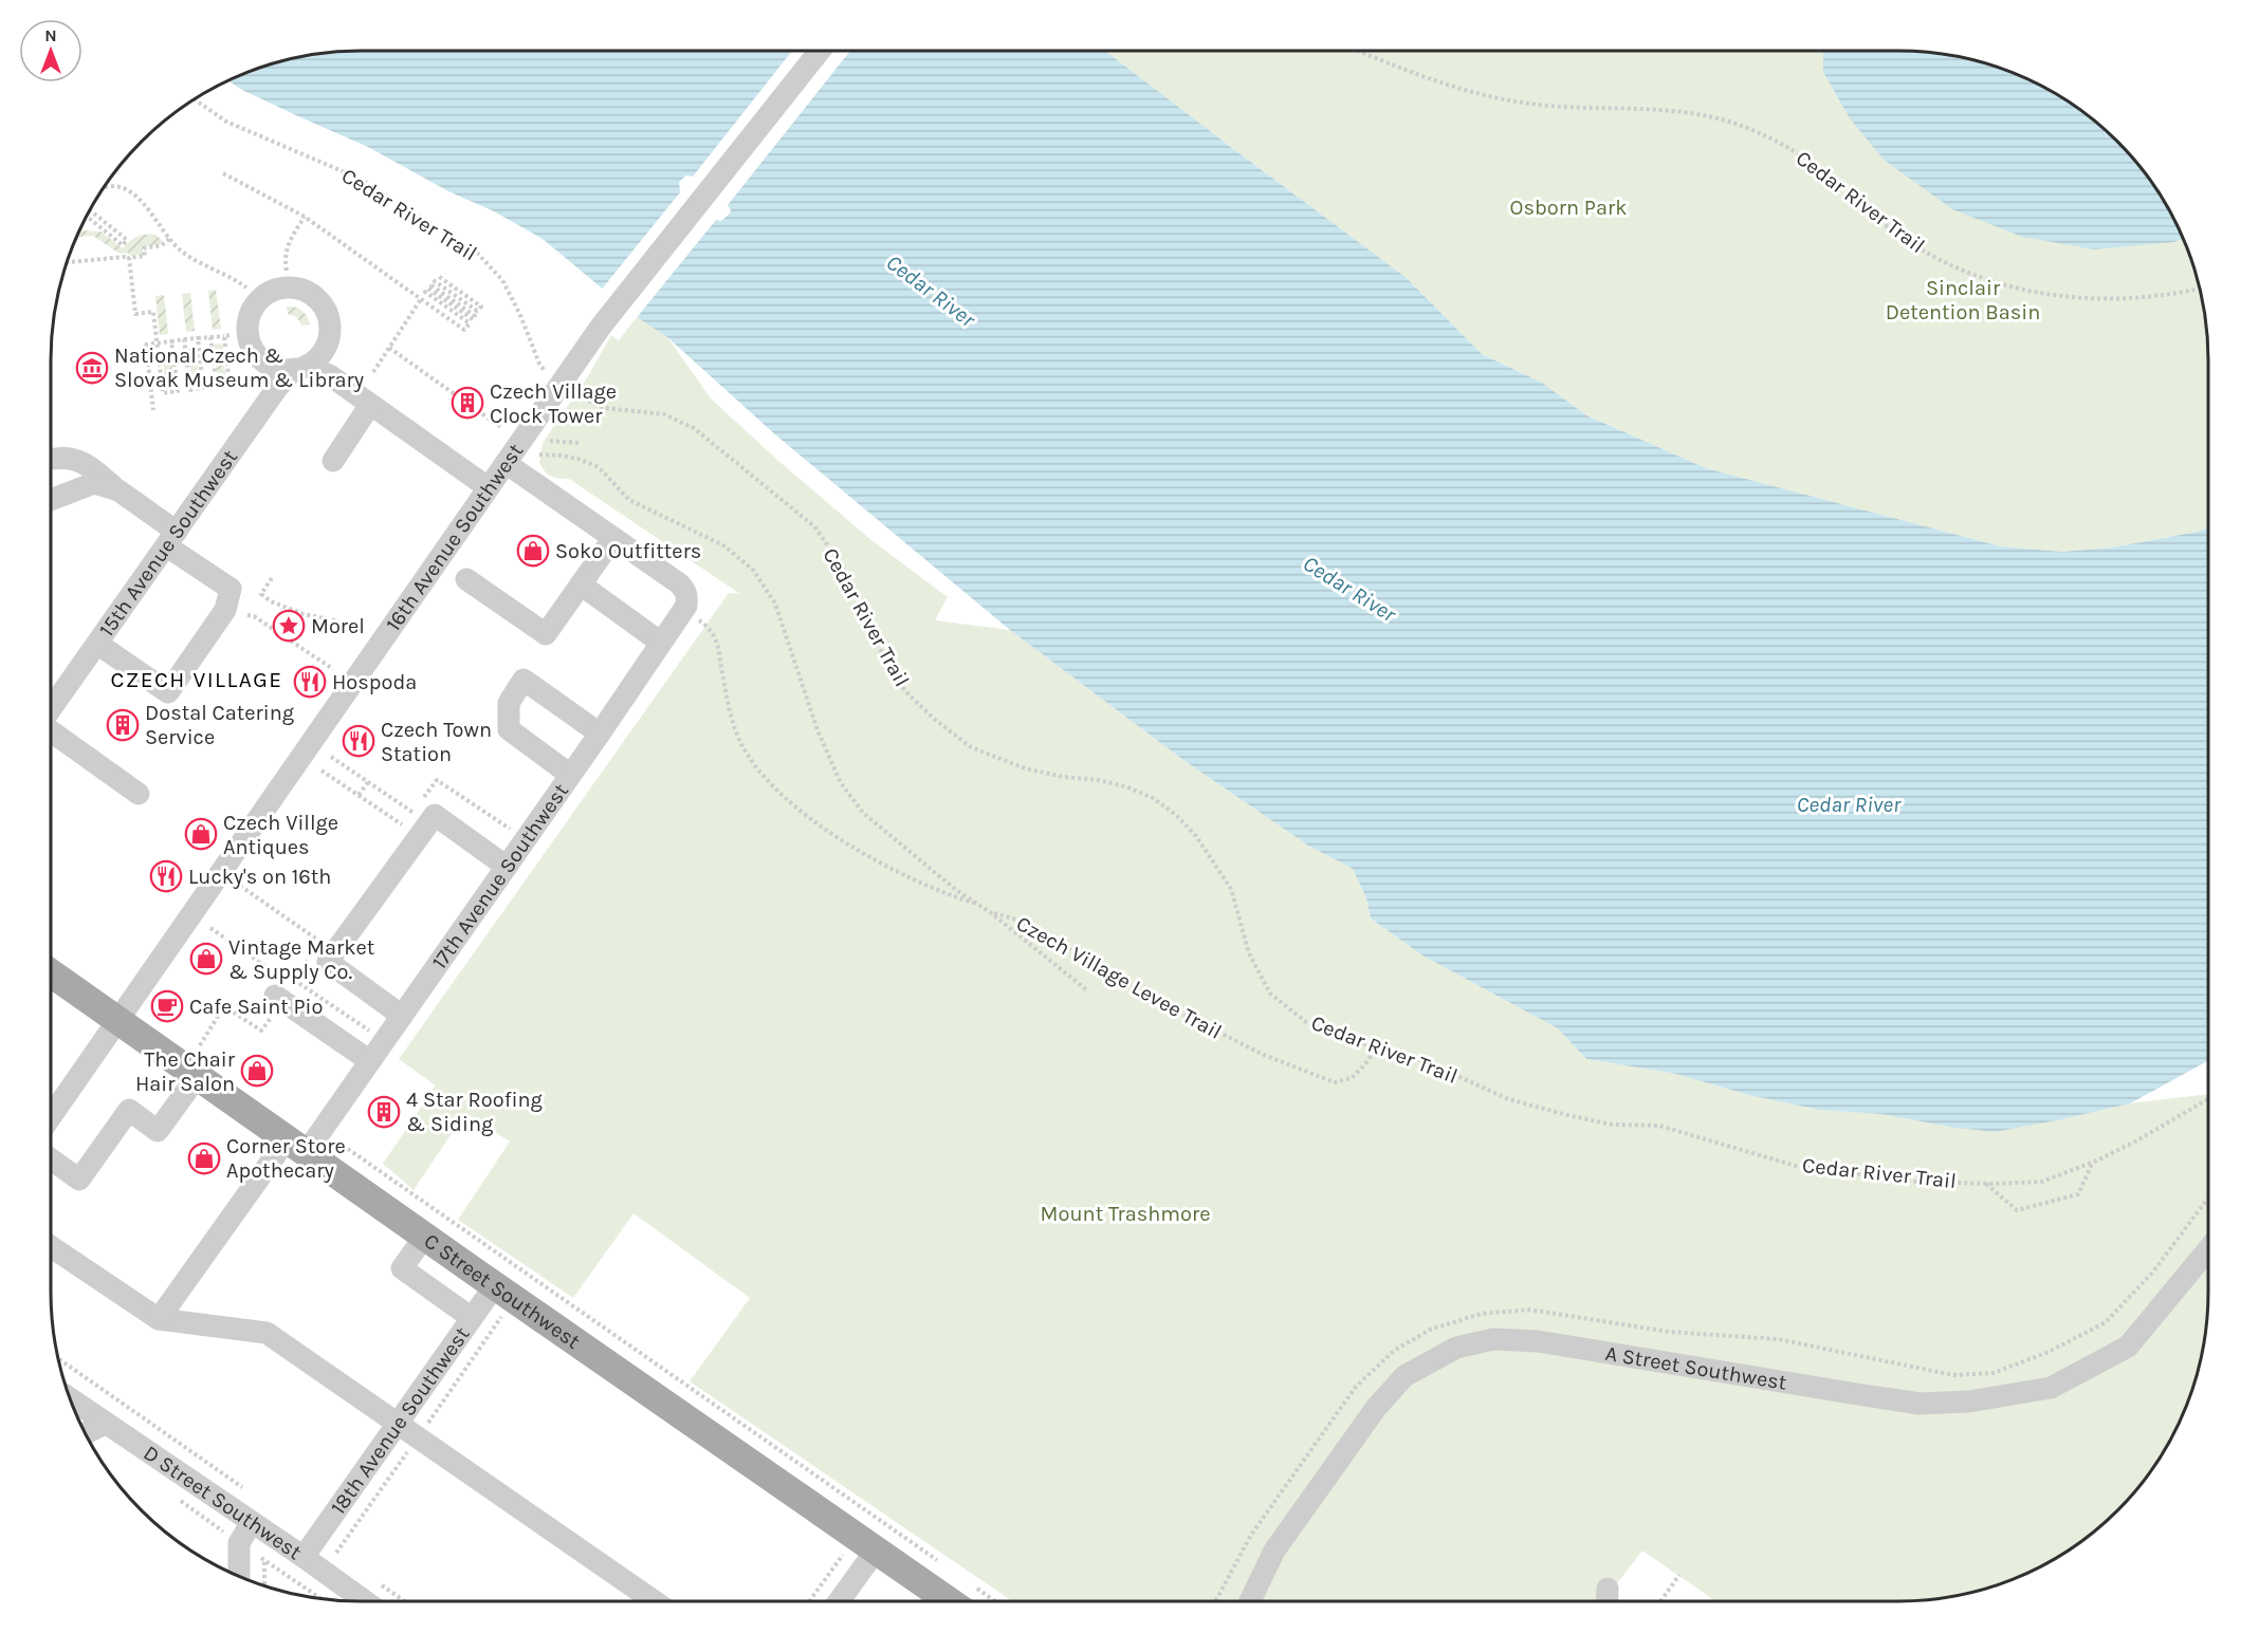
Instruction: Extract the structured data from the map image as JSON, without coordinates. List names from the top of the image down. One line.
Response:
{"streets":{"main road":["C Street Southwest"],"street":["16th Avenue Southwest","15th Avenue Southwest","17th Avenue Southwest","A Street Southwest","18th Avenue Southwest","D Street Southwest"],"path":["Cedar River Trail","Czech Village Levee Trail"]},"crossings":[["Cedar River Trail","Czech Village Levee Trail"],["16th Avenue Southwest","C Street Southwest"],["17th Avenue Southwest","C Street Southwest"],["C Street Southwest","18th Avenue Southwest"],["18th Avenue Southwest","D Street Southwest"]],"districts":["CZECH VILLAGE"],"water":["Cedar River"],"parks":["Osborn Park","Sinclair Detention Basin","Mount Trashmore"],"places":{"museum":["National Czech & Slovak Museum & Library"],"building":["Czech Village Clock Tower","Dostal Catering Service","4 Star Roofing & Siding"],"shop":["Soko Outfitters","Czech Villge Antiques","Vintage Market & Supply Co.","The Chair Hair Salon","Corner Store Apothecary"],"place":["Morel"],"restaurant":["Hospoda","Czech Town Station","Lucky's on 16th"],"cafe":["Cafe Saint Pio"]},"north":"top"}
